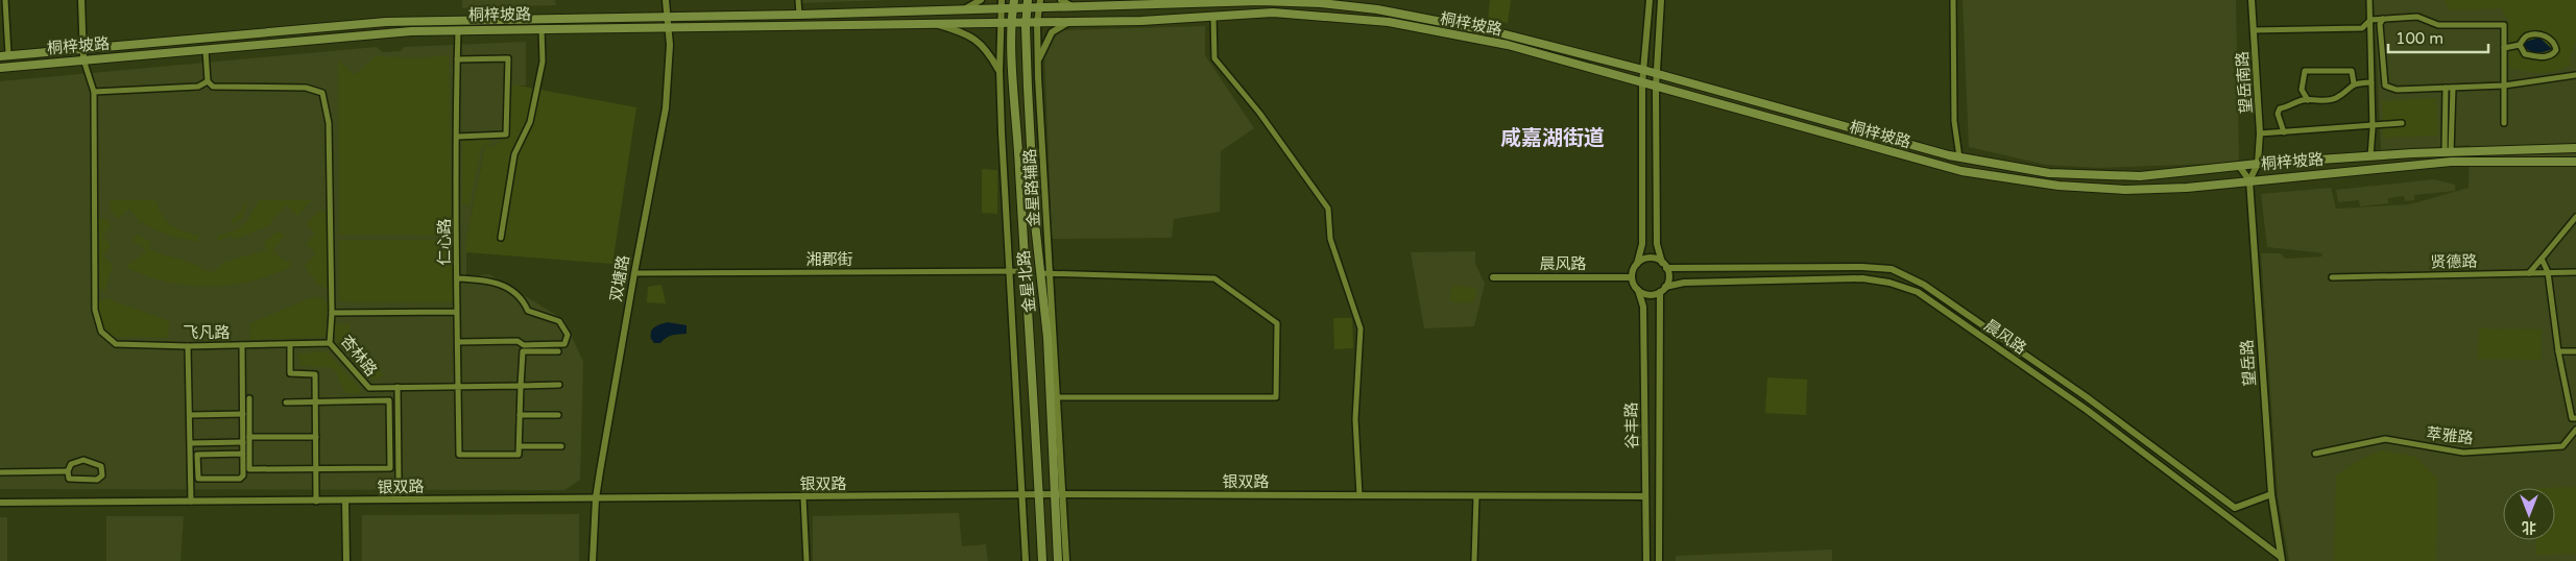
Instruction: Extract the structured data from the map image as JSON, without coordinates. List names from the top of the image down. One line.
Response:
{"streets":{"main road":["桐梓坡路","金星北路"],"street":["望岳南路","金星路辅路","仁心路","湘郡街","贤德路","晨风路","双塘路","飞凡路","杏林路","望岳路","谷丰路","萃雅路","银双路"]},"crossings":[["桐梓坡路","望岳南路"],["桐梓坡路","金星路辅路"],["桐梓坡路","仁心路"],["桐梓坡路","双塘路"],["桐梓坡路","金星北路"],["桐梓坡路","望岳路"],["金星路辅路","金星北路"],["金星路辅路","银双路"],["仁心路","杏林路"],["湘郡街","双塘路"],["湘郡街","金星北路"],["晨风路","望岳路"],["晨风路","谷丰路"],["双塘路","银双路"],["金星北路","银双路"],["飞凡路","杏林路"],["谷丰路","银双路"]],"districts":["咸嘉湖街道"],"scale_bar":"100 m","north":"bottom"}
